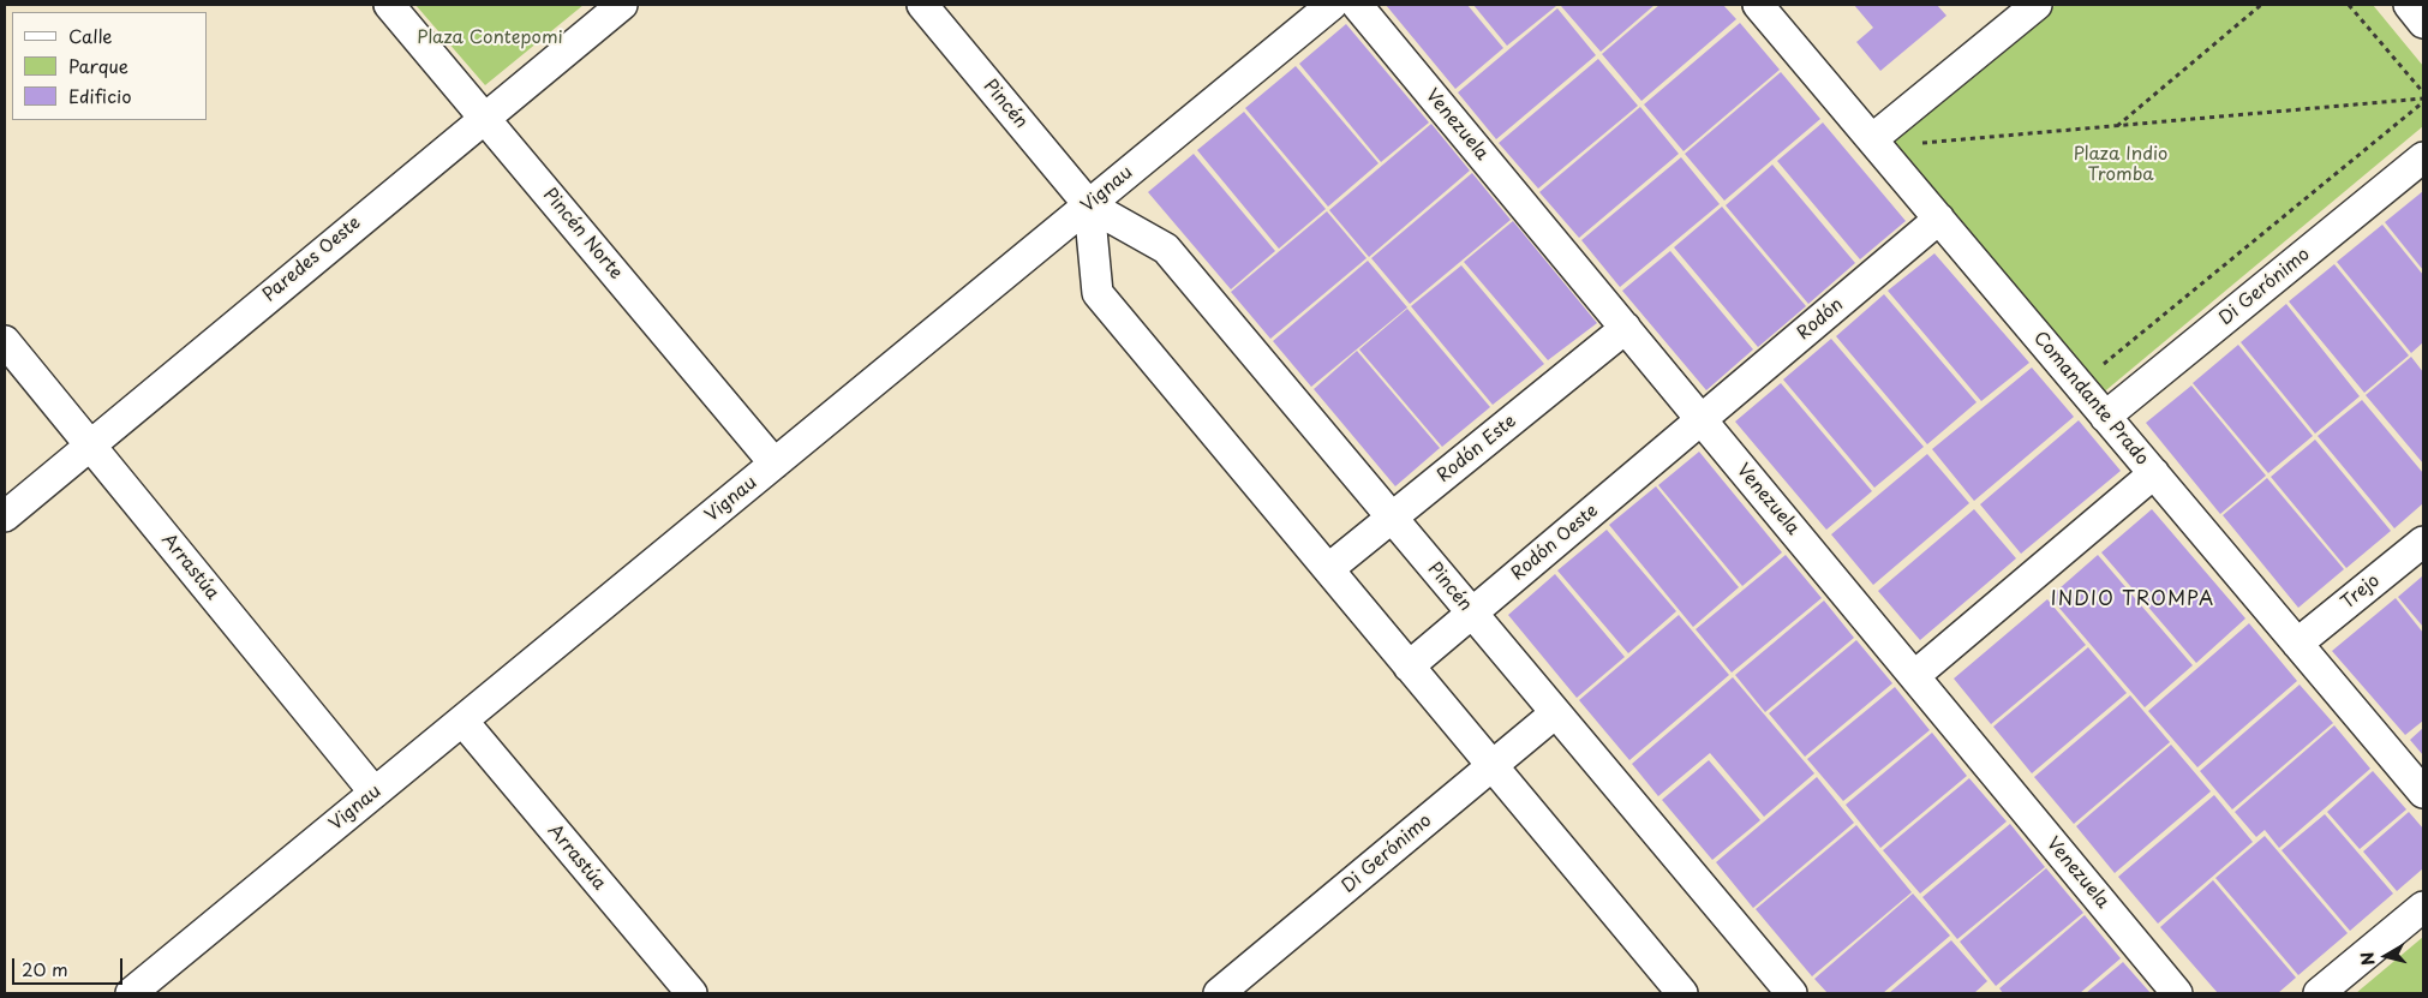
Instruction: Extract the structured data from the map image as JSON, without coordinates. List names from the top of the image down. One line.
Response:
{"streets":{"street":["Pincén","Venezuela","Vignau","Pincén Norte","Paredes Oeste","Di Gerónimo","Rodón","Comandante Prado","Rodón Este","Rodón Oeste","Arrastúa","Trejo"]},"crossings":[["Pincén","Vignau"],["Pincén","Di Gerónimo"],["Pincén","Rodón Este"],["Pincén","Rodón Oeste"],["Venezuela","Rodón"],["Venezuela","Rodón Este"],["Venezuela","Rodón Oeste"],["Vignau","Pincén Norte"],["Vignau","Arrastúa"],["Pincén Norte","Paredes Oeste"],["Paredes Oeste","Arrastúa"],["Di Gerónimo","Comandante Prado"],["Rodón","Comandante Prado"],["Rodón","Rodón Oeste"],["Comandante Prado","Trejo"]],"districts":["INDIO TROMPA"],"parks":["Plaza Contepomi","Plaza Indio Tromba"],"legend":["Calle","Parque","Edificio"],"scale_bar":"20 m","north":"left"}
